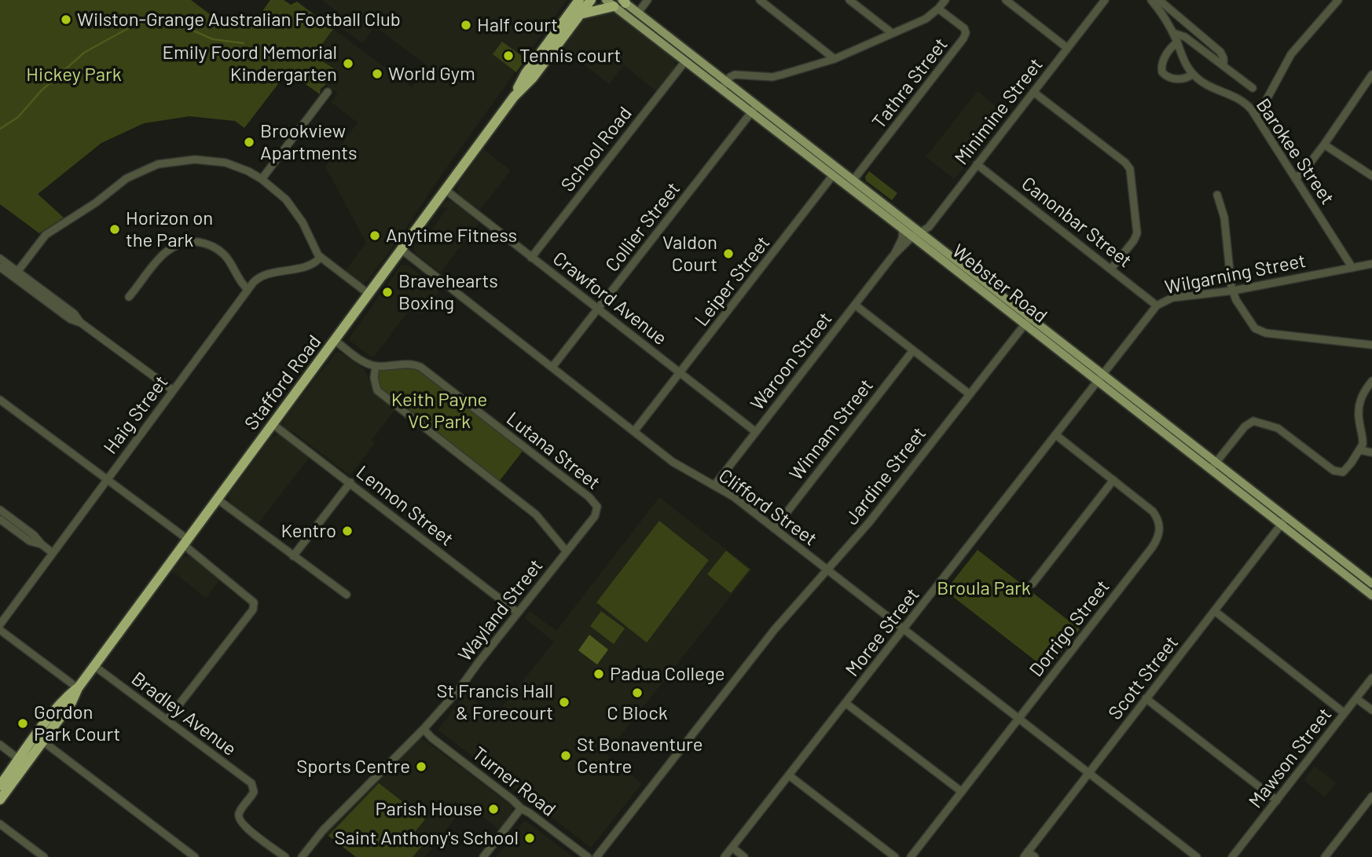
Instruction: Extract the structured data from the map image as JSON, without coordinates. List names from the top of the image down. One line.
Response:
{"streets":{"highway":["Stafford Road"],"main road":["Webster Road"],"street":["Tathra Street","Minimine Street","School Road","Barokee Street","Canonbar Street","Collier Street","Wilgarning Street","Leiper Street","Crawford Avenue","Waroon Street","Haig Street","Winnam Street","Lutana Street","Jardine Street","Lennon Street","Clifford Street","Wayland Street","Dorrigo Street","Moree Street","Scott Street","Bradley Avenue","Mawson Street","Turner Road"]},"crossings":[["Tathra Street","Webster Road"],["Minimine Street","Canonbar Street"],["Minimine Street","Webster Road"],["Minimine Street","Waroon Street"],["School Road","Webster Road"],["School Road","Crawford Avenue"],["Barokee Street","Wilgarning Street"],["Canonbar Street","Wilgarning Street"],["Collier Street","Webster Road"],["Collier Street","Crawford Avenue"],["Collier Street","Clifford Street"],["Wilgarning Street","Webster Road"],["Wilgarning Street","Moree Street"],["Leiper Street","Webster Road"],["Leiper Street","Crawford Avenue"],["Leiper Street","Clifford Street"],["Webster Road","Waroon Street"],["Webster Road","Jardine Street"],["Webster Road","Moree Street"],["Webster Road","Scott Street"],["Crawford Avenue","Waroon Street"],["Crawford Avenue","Stafford Road"],["Waroon Street","Clifford Street"],["Stafford Road","Lennon Street"],["Stafford Road","Clifford Street"],["Stafford Road","Bradley Avenue"],["Winnam Street","Clifford Street"],["Lutana Street","Wayland Street"],["Jardine Street","Clifford Street"],["Lennon Street","Wayland Street"],["Clifford Street","Dorrigo Street"],["Clifford Street","Moree Street"],["Clifford Street","Scott Street"],["Wayland Street","Turner Road"],["Dorrigo Street","Moree Street"]],"parks":["Hickey Park","Keith Payne VC Park","Broula Park"],"places":["Wilston-Grange Australian Football Club","Half court","Tennis court","Emily Foord Memorial Kindergarten","World Gym","Brookview Apartments","Horizon on the Park","Anytime Fitness","Valdon Court","Bravehearts Boxing","Kentro","Padua College","C Block","St Francis Hall & Forecourt","Gordon Park Court","St Bonaventure Centre","Sports Centre","Parish House","Saint Anthony's School"]}
